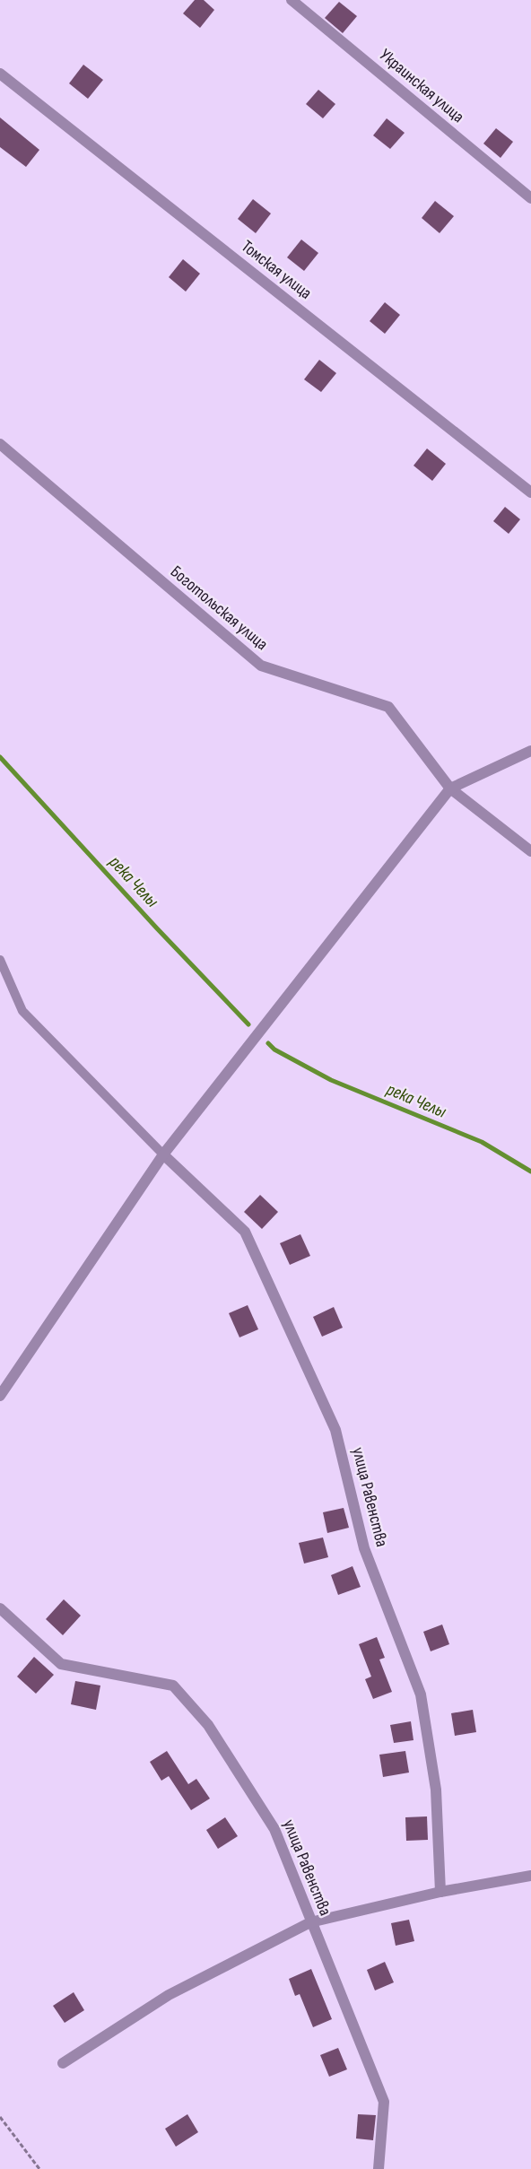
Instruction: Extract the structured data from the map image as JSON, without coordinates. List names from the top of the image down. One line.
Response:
{"streets":{"street":["Украинская улица","Томская улица","Боготольская улица","улица Равенства"]},"water":["река Челы"]}
